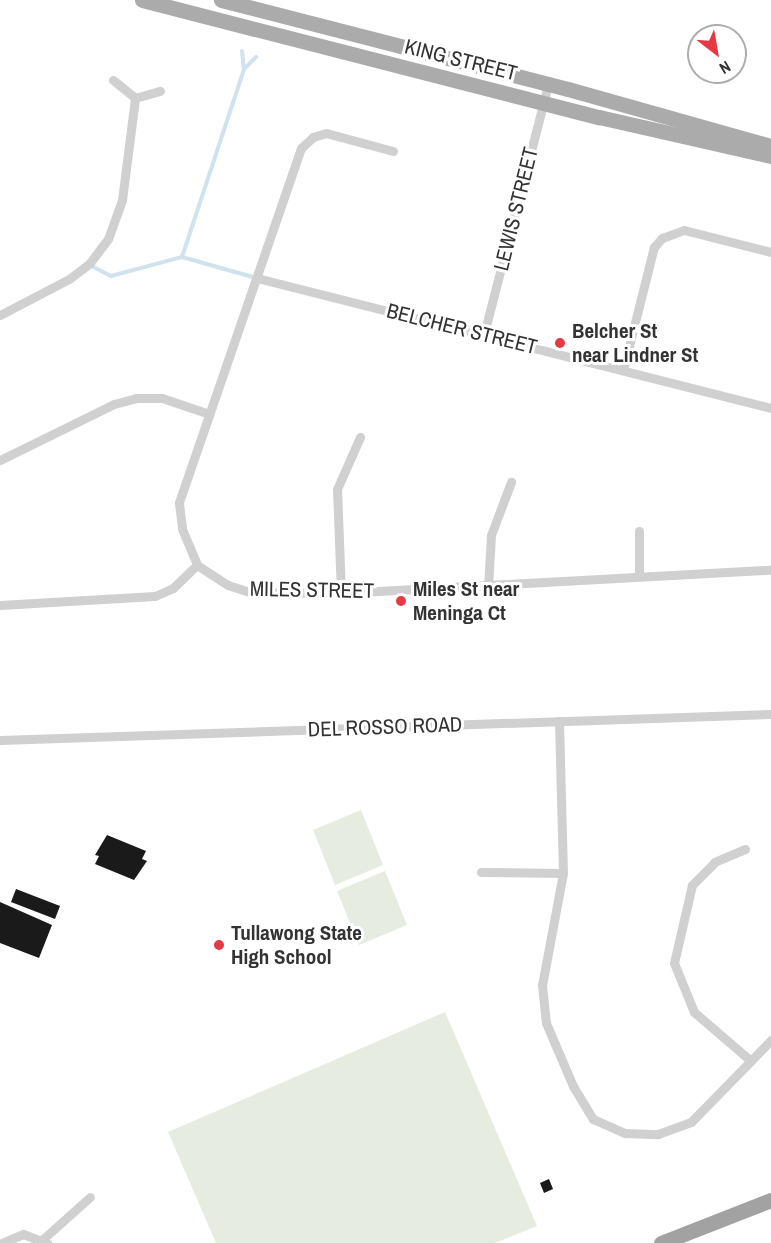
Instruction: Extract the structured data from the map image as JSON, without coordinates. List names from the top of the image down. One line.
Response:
{"streets":{"main road":["KING STREET"],"street":["LEWIS STREET","BELCHER STREET","MILES STREET","DEL ROSSO ROAD"]},"crossings":[["KING STREET","LEWIS STREET"],["LEWIS STREET","BELCHER STREET"]],"places":["Belcher St near Lindner St","Miles St near Meninga Ct","Tullawong State High School"],"north":"bottom right"}
